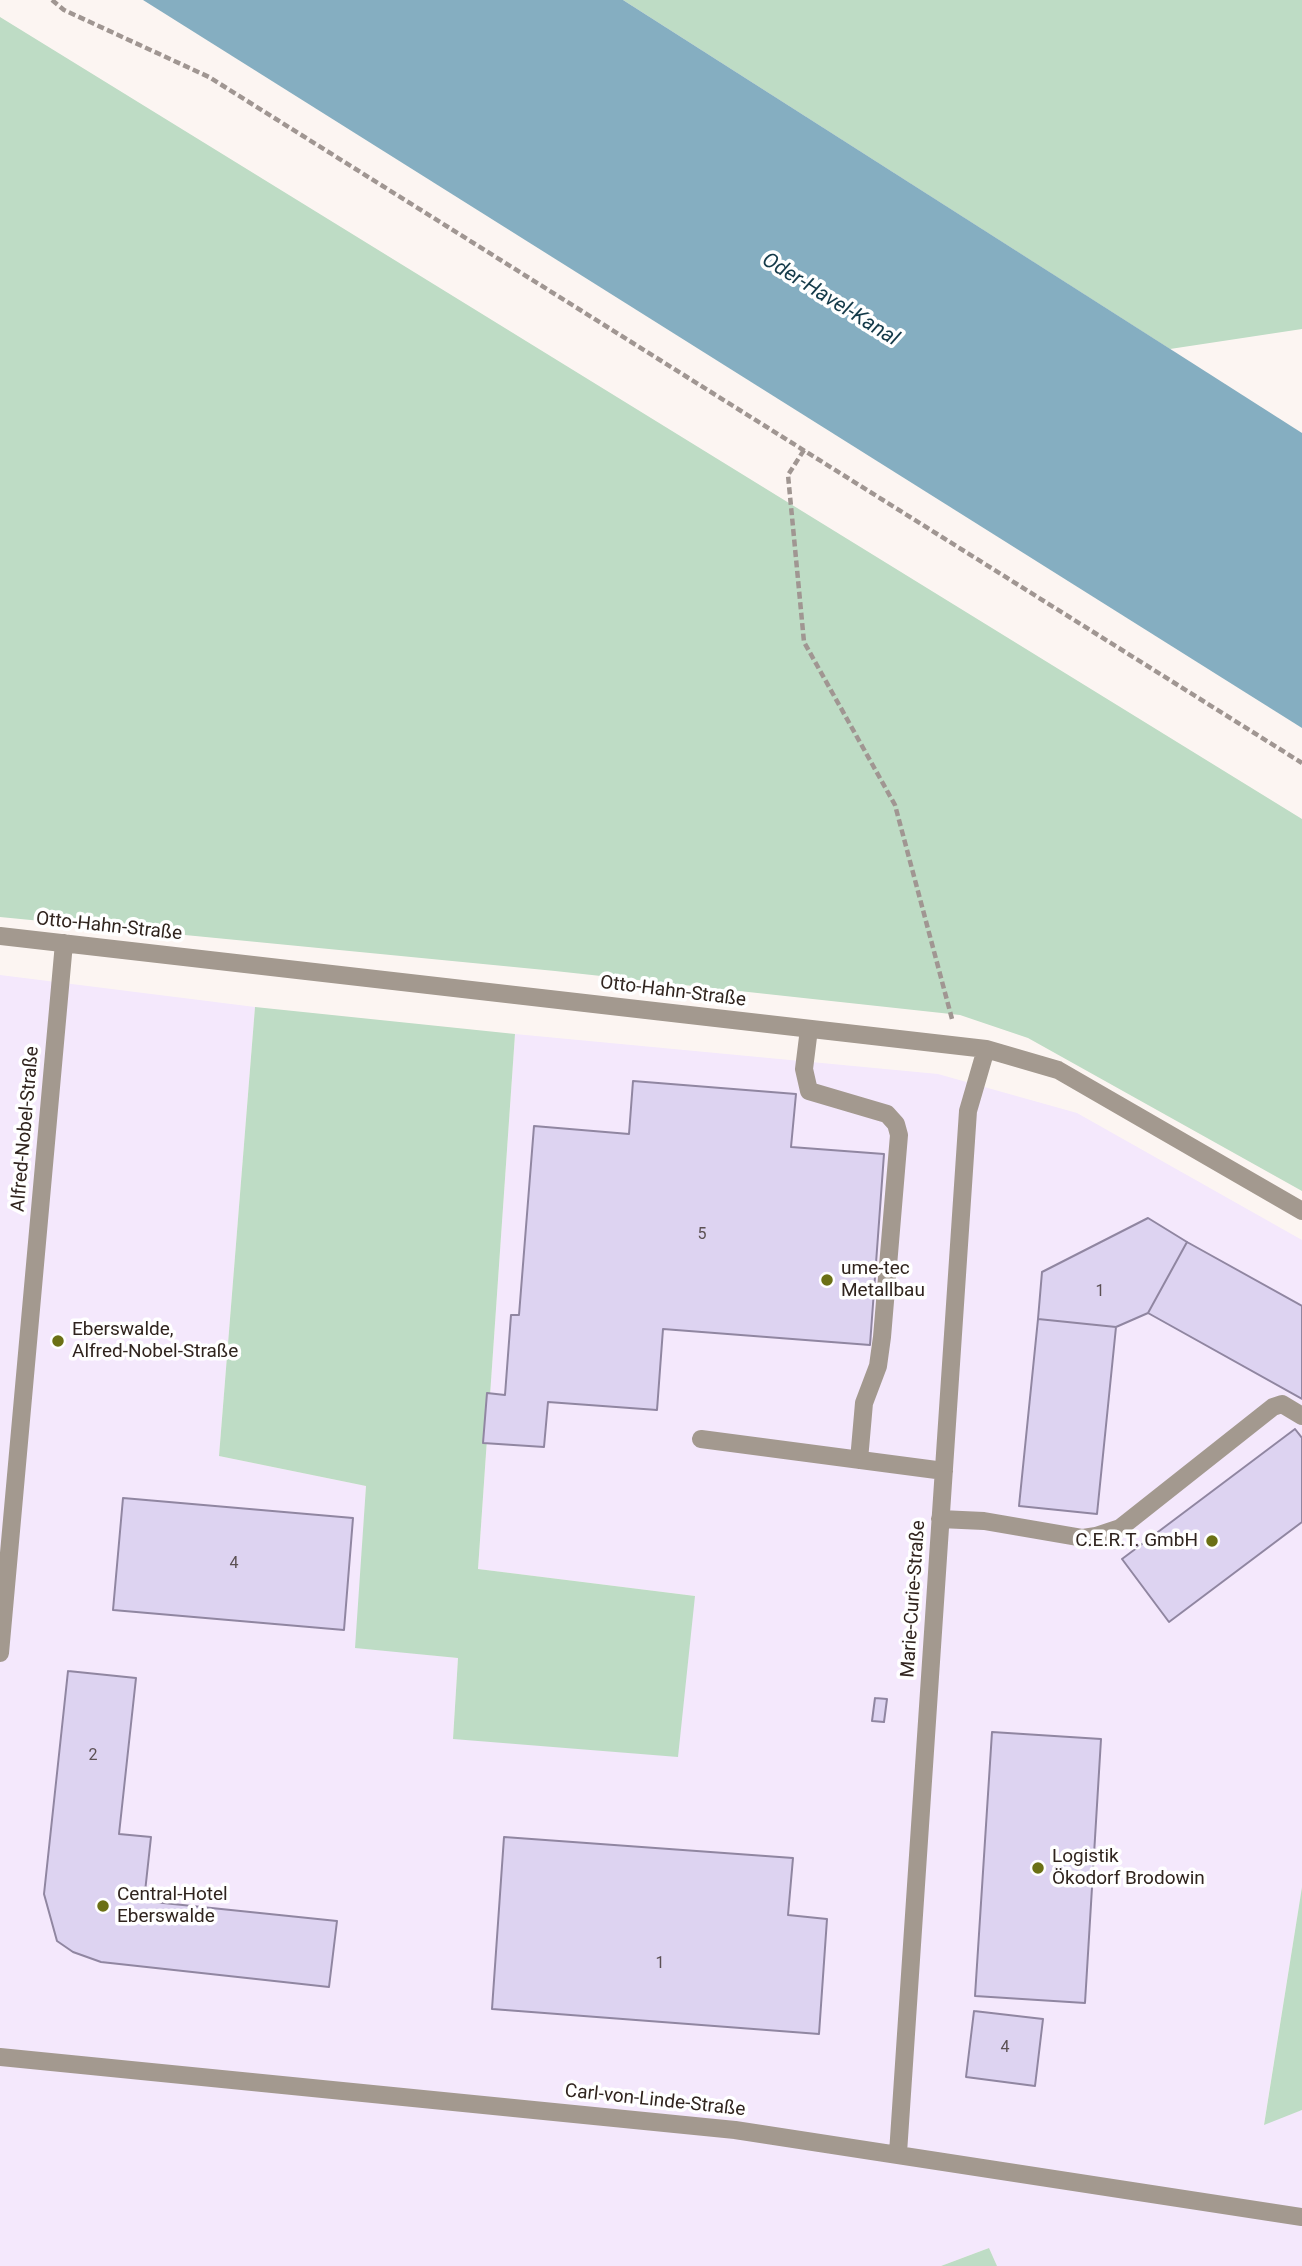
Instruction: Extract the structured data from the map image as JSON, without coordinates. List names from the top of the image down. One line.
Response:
{"streets":{"street":["Otto-Hahn-Straße","Alfred-Nobel-Straße","Marie-Curie-Straße","Carl-von-Linde-Straße"]},"crossings":[["Otto-Hahn-Straße","Alfred-Nobel-Straße"],["Otto-Hahn-Straße","Marie-Curie-Straße"],["Marie-Curie-Straße","Carl-von-Linde-Straße"]],"water":["Oder-Havel-Kanal"],"places":["ume-tec Metallbau","Eberswalde, Alfred-Nobel-Straße","C.E.R.T. GmbH","Logistik Ökodorf Brodowin","Central-Hotel Eberswalde"],"house_numbers":["5","1","4","2","1","4"]}
